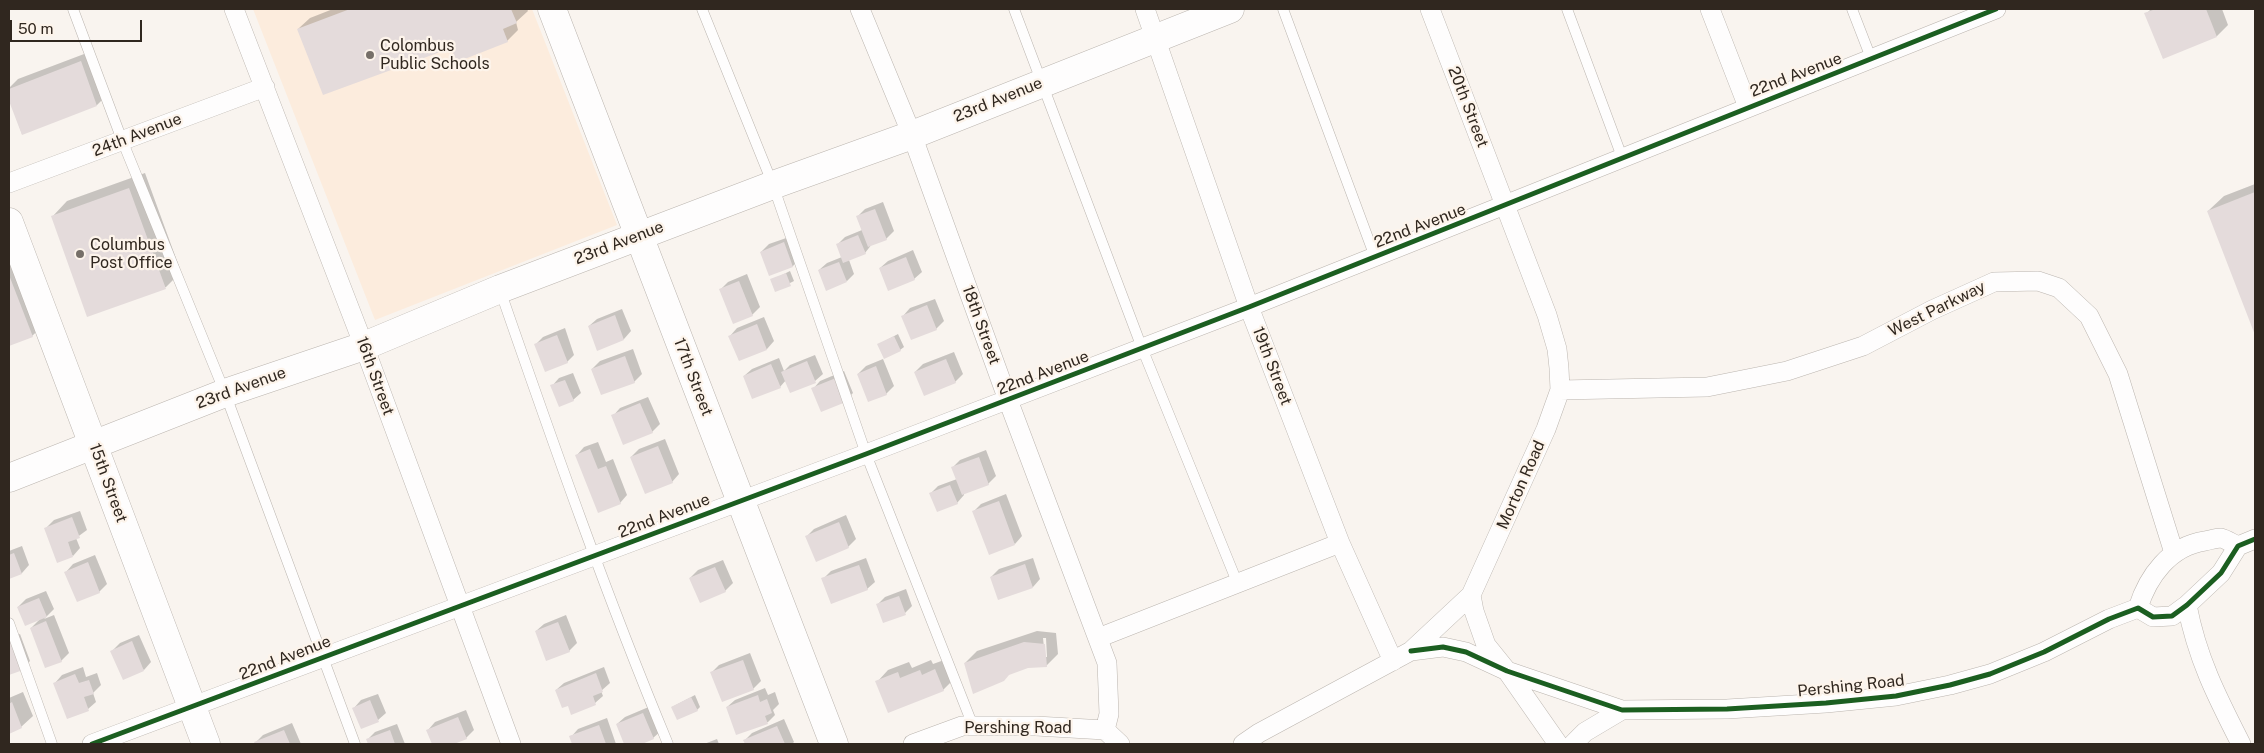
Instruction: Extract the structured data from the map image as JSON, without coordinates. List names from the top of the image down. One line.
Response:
{"streets":{"main road":["23rd Avenue","17th Street","15th Street"],"street":["22nd Avenue","20th Street","24th Avenue","West Parkway","18th Street","19th Street","16th Street","Morton Road","Pershing Road"]},"crossings":[["22nd Avenue","20th Street"],["22nd Avenue","18th Street"],["22nd Avenue","19th Street"],["22nd Avenue","16th Street"],["22nd Avenue","17th Street"],["22nd Avenue","15th Street"],["22nd Avenue","Morton Road"],["23rd Avenue","18th Street"],["23rd Avenue","19th Street"],["23rd Avenue","16th Street"],["23rd Avenue","17th Street"],["23rd Avenue","15th Street"],["20th Street","Morton Road"],["24th Avenue","16th Street"],["West Parkway","Morton Road"],["18th Street","Pershing Road"],["19th Street","Pershing Road"],["Morton Road","Pershing Road"]],"places":["Colombus Public Schools","Columbus Post Office"],"scale_bar":"50 m"}
